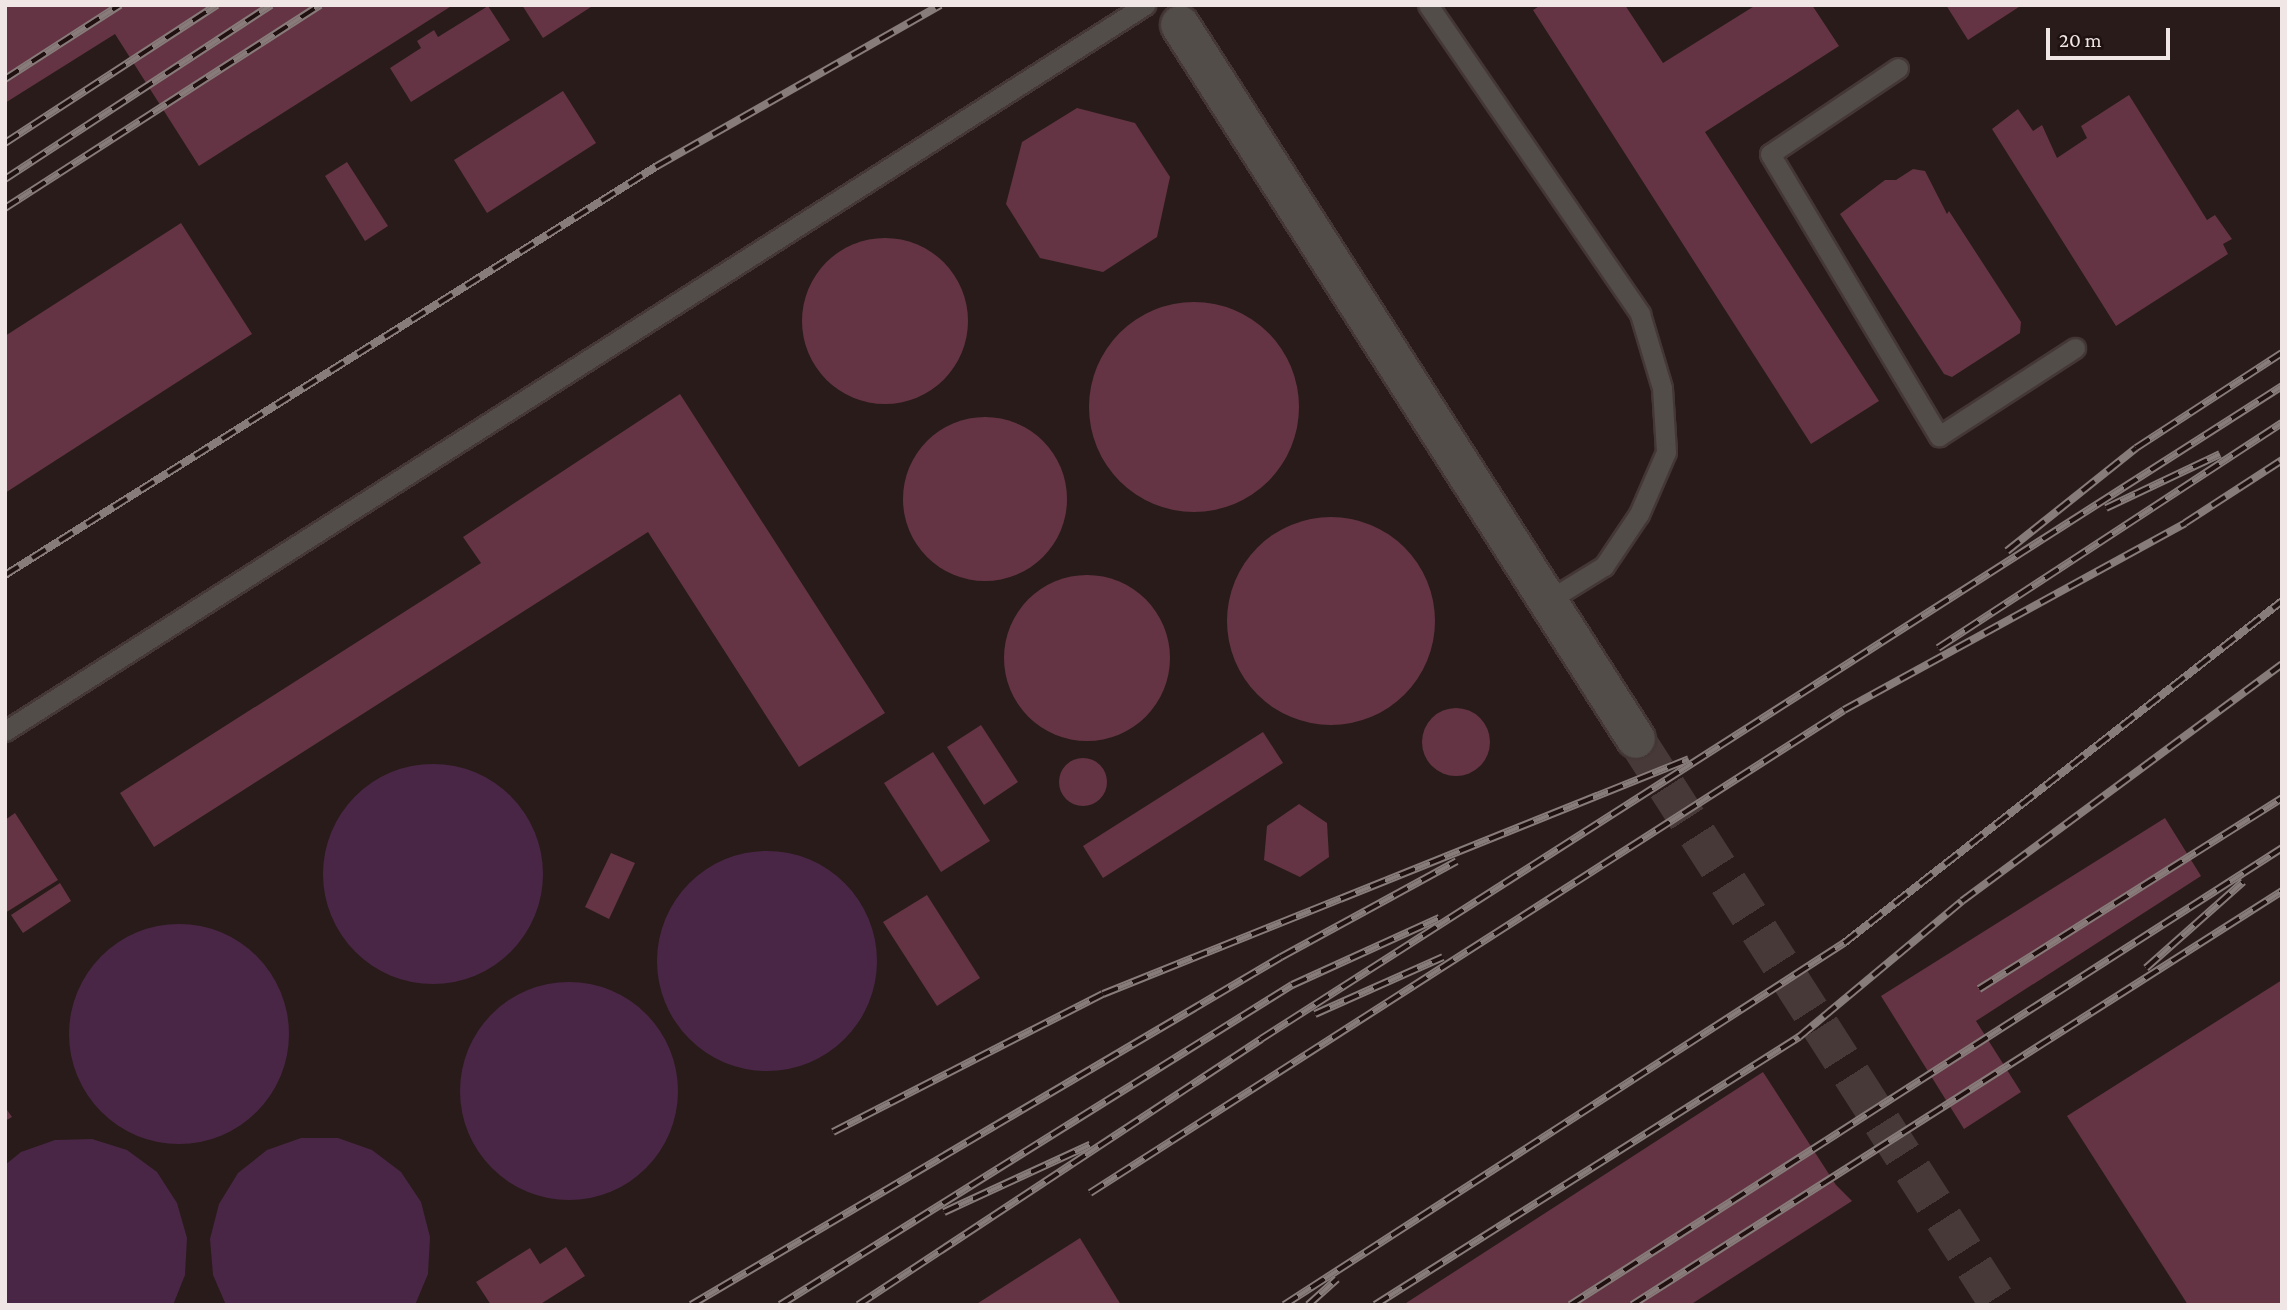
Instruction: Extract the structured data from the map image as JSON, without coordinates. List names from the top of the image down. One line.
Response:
{"scale_bar":"20 m"}
